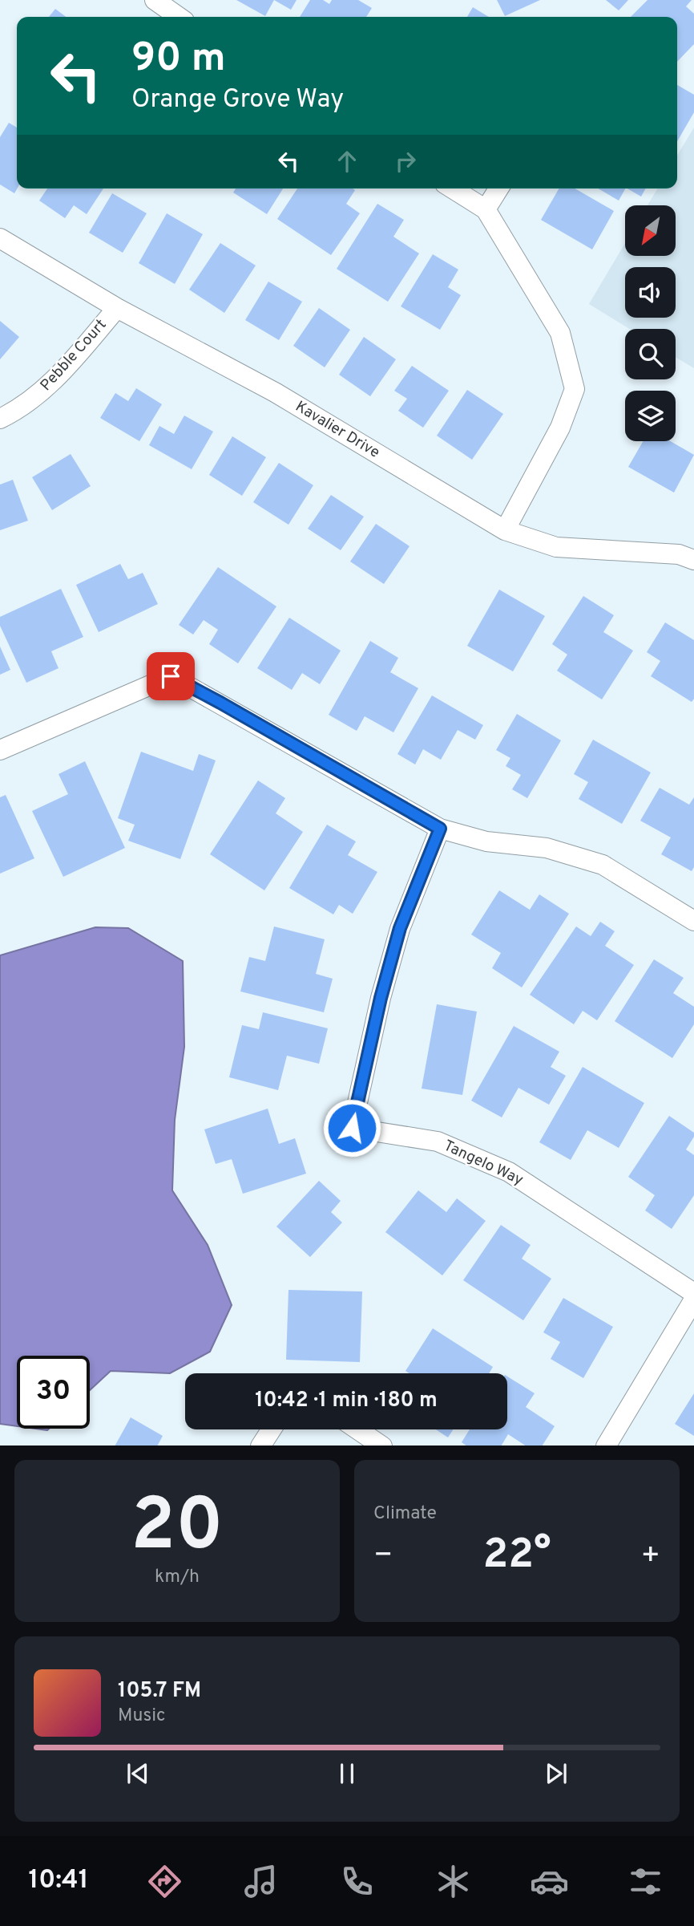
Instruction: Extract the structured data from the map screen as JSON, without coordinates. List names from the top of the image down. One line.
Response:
{"streets":{"street":["Pebble Court","Kavalier Drive","Tangelo Way"]},"crossings":[["Pebble Court","Kavalier Drive"]],"north":"bottom left","page":{"turn":["90 m","Orange Grove Way"],"limit":"30","trip":"10:42 · 1 min · 180 m","tile":[["20","km/h"],"Climate"],"heat":["−","22°","+"],"song":["105.7 FM","Music"],"tabs":"10:41"}}
